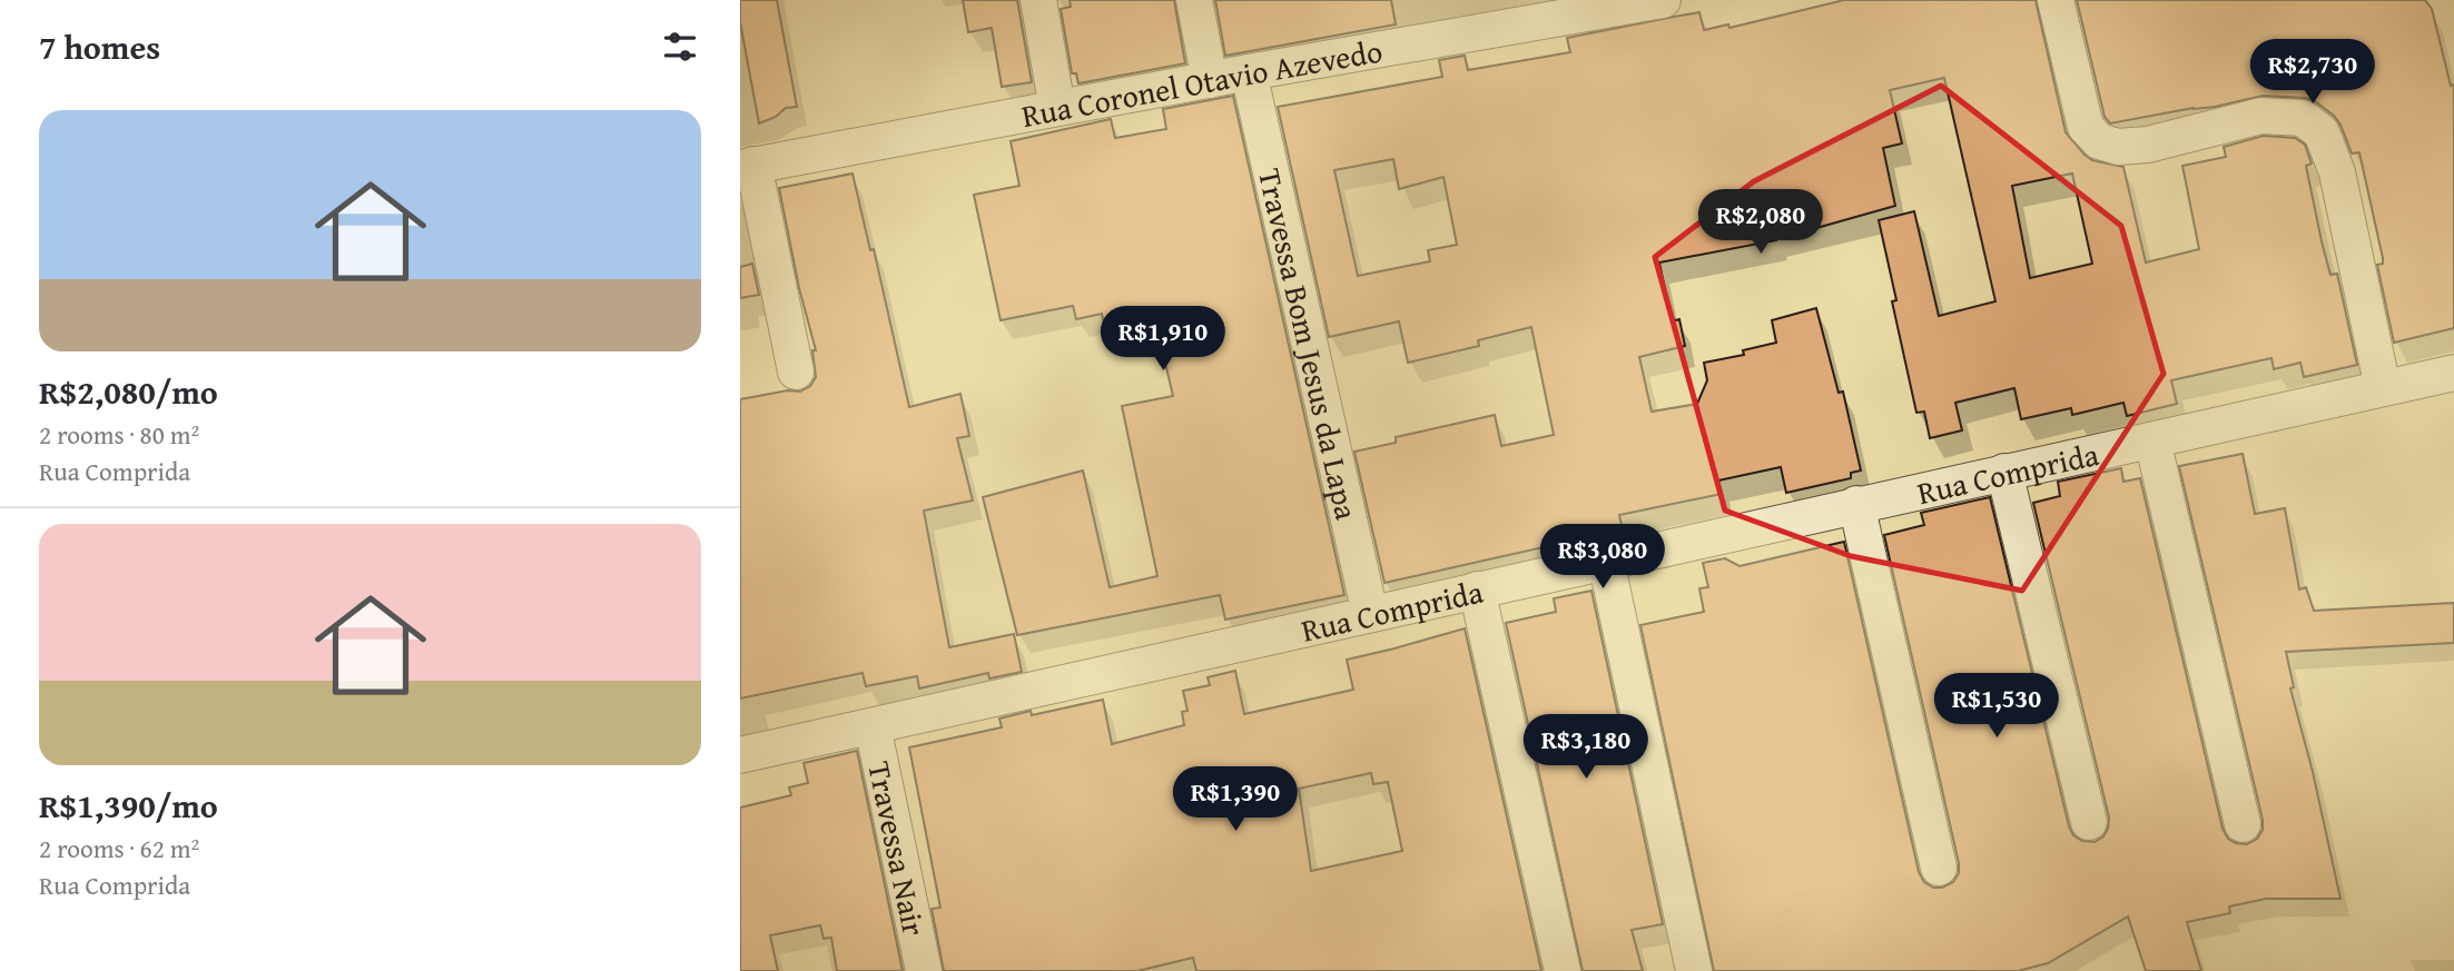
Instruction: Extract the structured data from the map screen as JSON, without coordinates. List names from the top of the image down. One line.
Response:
{"streets":{"street":["Rua Coronel Otavio Azevedo","Travessa Bom Jesus da Lapa","Rua Comprida","Travessa Nair"]},"crossings":[["Rua Coronel Otavio Azevedo","Travessa Bom Jesus da Lapa"],["Travessa Bom Jesus da Lapa","Rua Comprida"],["Rua Comprida","Travessa Nair"]],"page":{"heading":"7 homes","price":["R$2,730","R$2,080","R$1,910","R$3,080","R$1,530","R$3,180","R$1,390"],"list":[{"name":"R$2,080/mo","note":"2 rooms · 80 m² · Rua Comprida"},{"name":"R$1,390/mo","note":"2 rooms · 62 m² · Rua Comprida"}]}}
